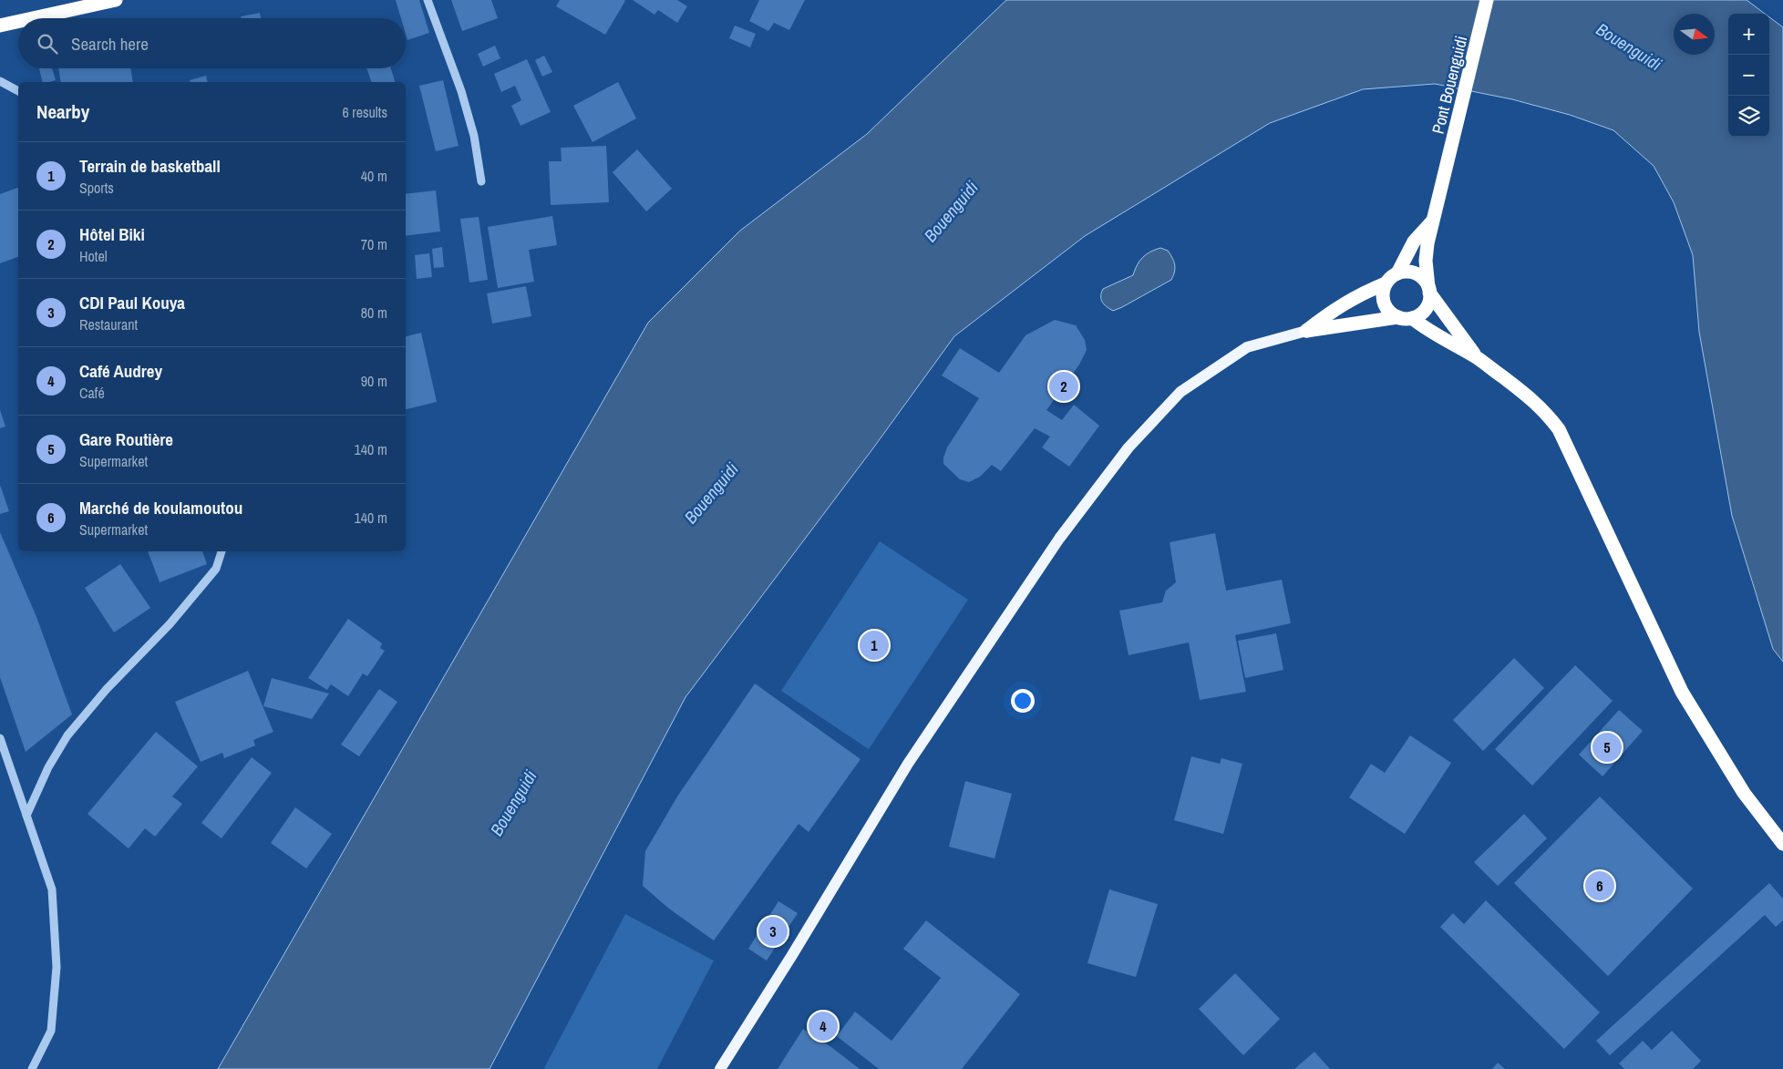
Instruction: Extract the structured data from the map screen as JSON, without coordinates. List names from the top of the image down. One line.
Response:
{"streets":{"highway":["Pont Bouenguidi"]},"water":["Bouenguidi"],"north":"right","page":{"map_buttons":["+","−"],"search":"Search here","heading":["Nearby","6 results"],"list":[{"mark":"1","name":"Terrain de basketball","note":"Sports","value":"40 m"},{"mark":"2","name":"Hôtel Biki","note":"Hotel","value":"70 m"},{"mark":"3","name":"CDI Paul Kouya","note":"Restaurant","value":"80 m"},{"mark":"4","name":"Café Audrey","note":"Café","value":"90 m"},{"mark":"5","name":"Gare Routière","note":"Supermarket","value":"140 m"},{"mark":"6","name":"Marché de koulamoutou","note":"Supermarket","value":"140 m"}],"pins":["2","1","5","6","3","4"]}}
